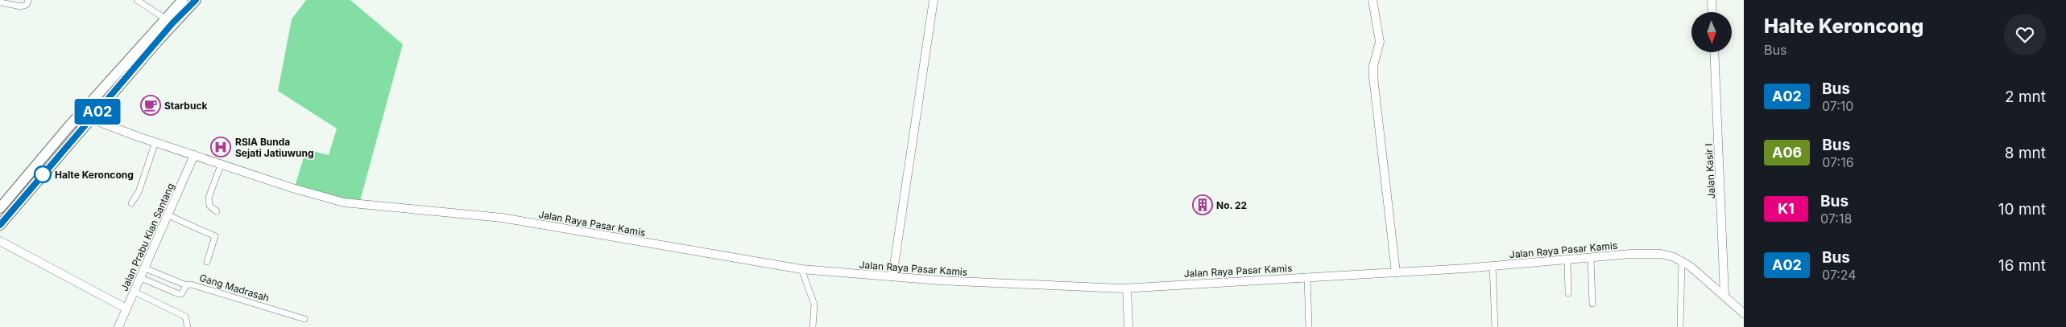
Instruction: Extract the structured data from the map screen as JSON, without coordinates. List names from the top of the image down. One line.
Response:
{"streets":{"main road":["Jalan Kasir I","Jalan Raya Pasar Kamis","Jalan Prabu Kian Santang"],"street":["Gang Madrasah"]},"crossings":[["Jalan Kasir I","Jalan Raya Pasar Kamis"],["Jalan Raya Pasar Kamis","Jalan Prabu Kian Santang"],["Jalan Prabu Kian Santang","Gang Madrasah"]],"places":{"cafe":["Starbuck"],"hospital":["RSIA Bunda Sejati Jatiuwung"],"other":["Halte Keroncong"],"building":["No. 22"]},"lines":["bus line A02"],"north":"bottom","page":{"on_map":"A02","heading":["Halte Keroncong","Bus"],"list":[{"mark":"A02","name":"Bus","note":"07:10","value":"2 mnt"},{"mark":"A06","name":"Bus","note":"07:16","value":"8 mnt"},{"mark":"K1","name":"Bus","note":"07:18","value":"10 mnt"},{"mark":"A02","name":"Bus","note":"07:24","value":"16 mnt"}]}}
